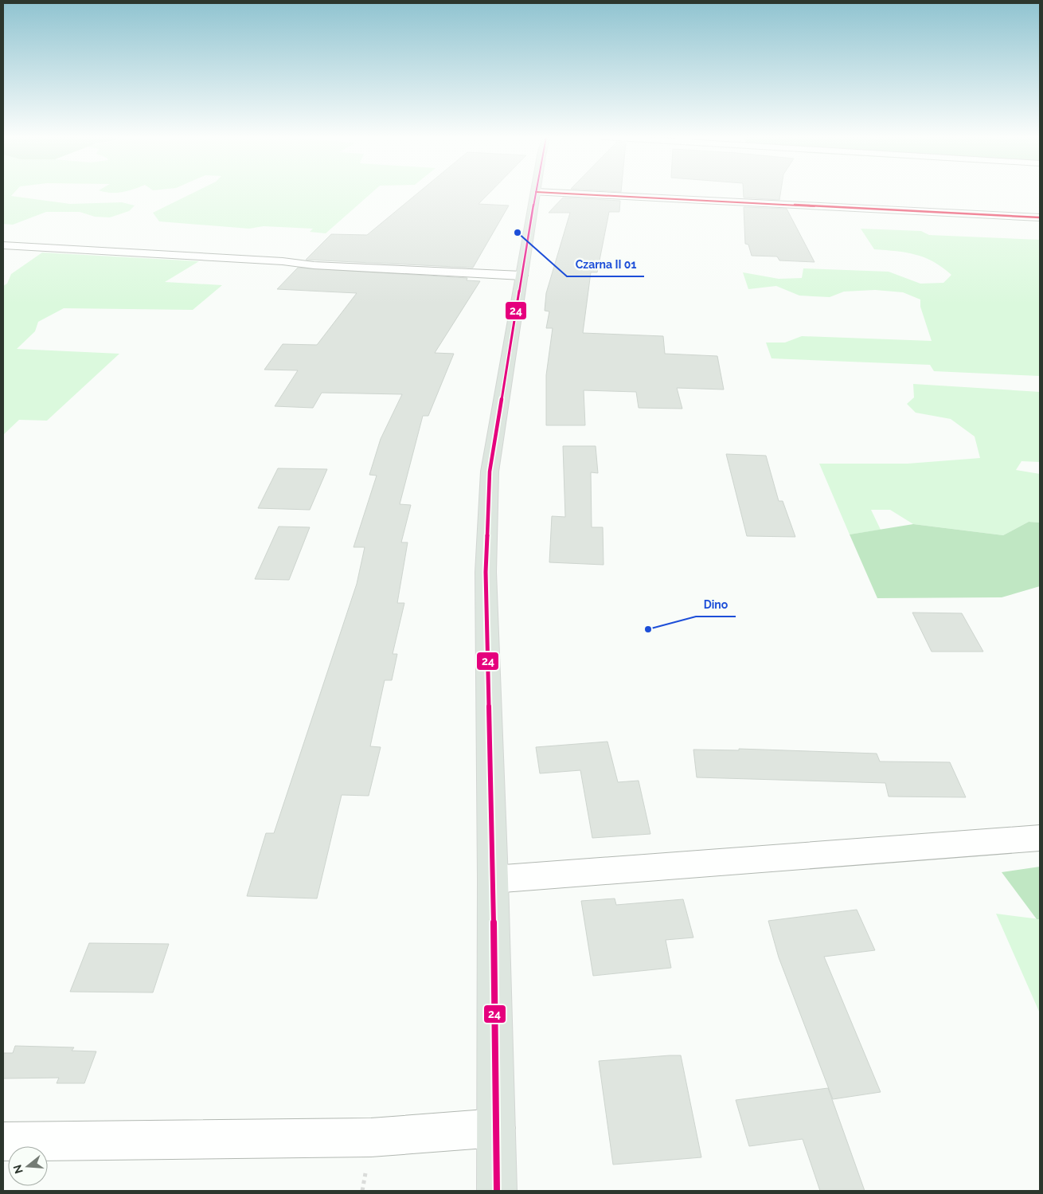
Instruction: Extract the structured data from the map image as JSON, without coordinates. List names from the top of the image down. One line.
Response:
{"places":["Czarna II 01","Dino"],"lines":["transit line 24"],"north":"left"}
